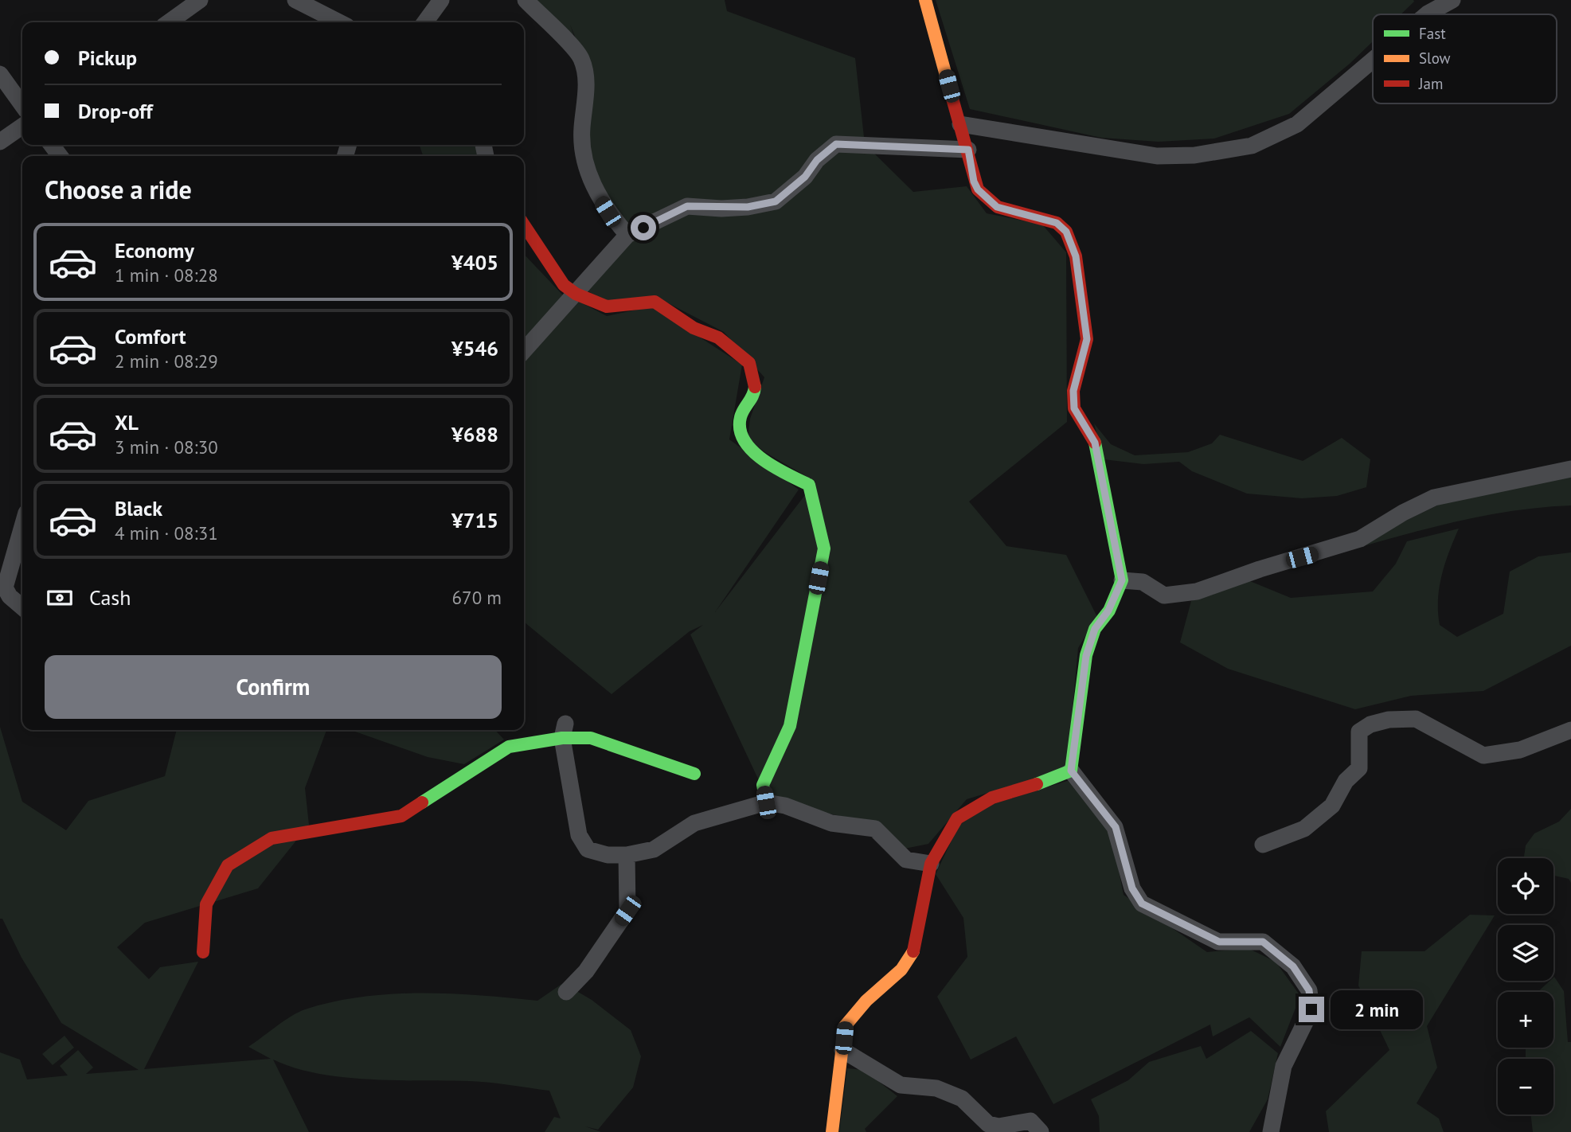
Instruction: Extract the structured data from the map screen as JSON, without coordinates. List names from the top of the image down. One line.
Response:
{"legend":["Fast","Slow","Jam"],"page":{"banner":["Pickup","Drop-off"],"heading":"Choose a ride","list":[{"name":"Economy","note":"1 min · 08:28","value":"¥405"},{"name":"Comfort","note":"2 min · 08:29","value":"¥546"},{"name":"XL","note":"3 min · 08:30","value":"¥688"},{"name":"Black","note":"4 min · 08:31","value":"¥715"}],"pay":["Cash","670 m"],"buttons":"Confirm","map_buttons":["+","−"],"bubble":"2 min"}}
